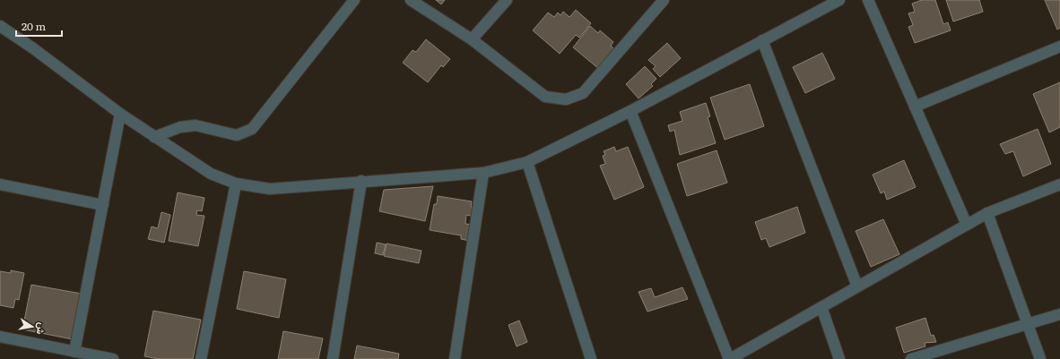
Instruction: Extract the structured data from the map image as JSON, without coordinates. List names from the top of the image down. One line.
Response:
{"scale_bar":"20 m","north":"right"}
